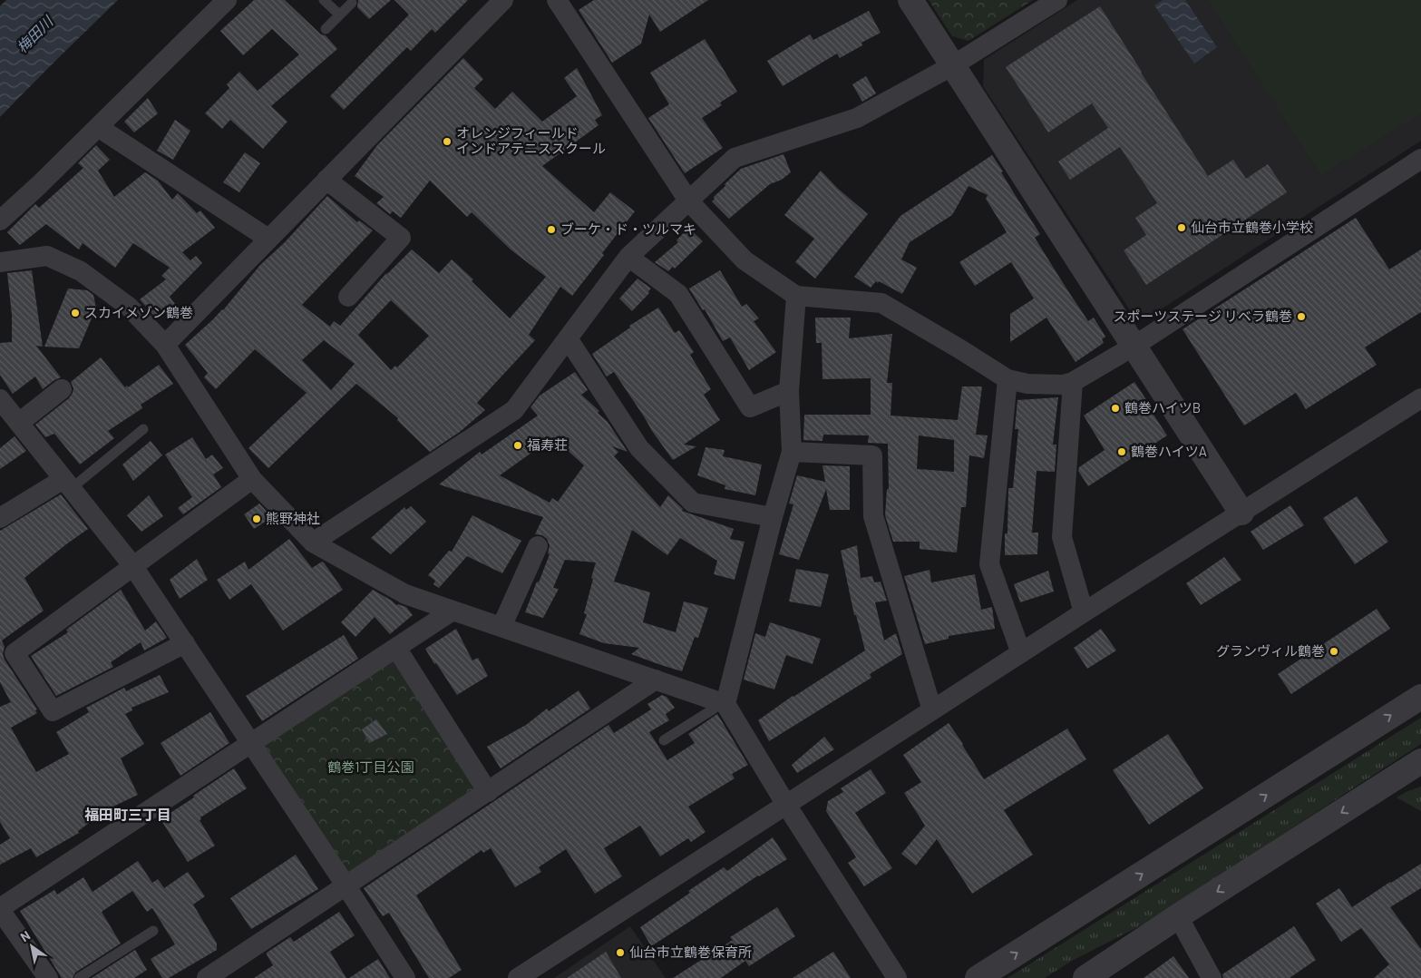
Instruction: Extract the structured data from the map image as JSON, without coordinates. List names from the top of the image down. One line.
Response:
{"districts":["福田町三丁目"],"water":["梅田川"],"parks":["鶴巻1丁目公園"],"places":["オレンジフィールド インドアテニススクール","仙台市立鶴巻小学校","ブーケ・ド・ツルマキ","スカイメゾン鶴巻","スポーツステージ リベラ鶴巻","鶴巻ハイツB","福寿荘","鶴巻ハイツA","熊野神社","グランヴィル鶴巻","仙台市立鶴巻保育所"],"north":"top left"}
